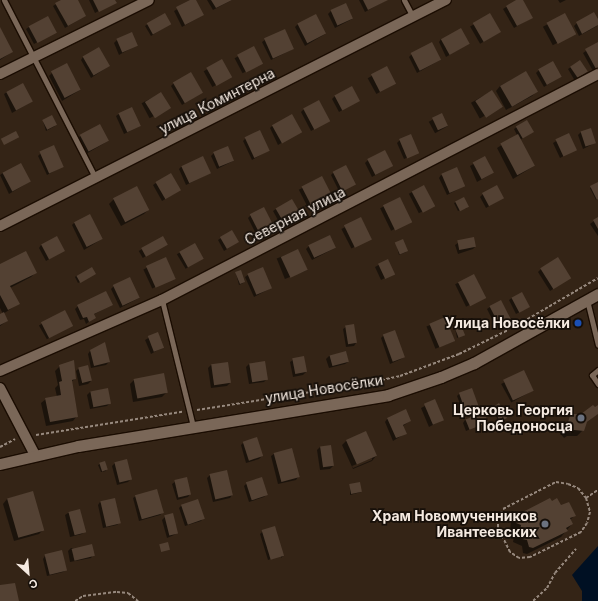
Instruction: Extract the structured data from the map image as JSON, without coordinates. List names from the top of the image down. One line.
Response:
{"streets":{"street":["улица Коминтерна","Северная улица","улица Новосёлки"]},"places":["Улица Новосёлки","Церковь Георгия Победоносца","Храм Новомученников Ивантеевских"],"north":"bottom right"}
